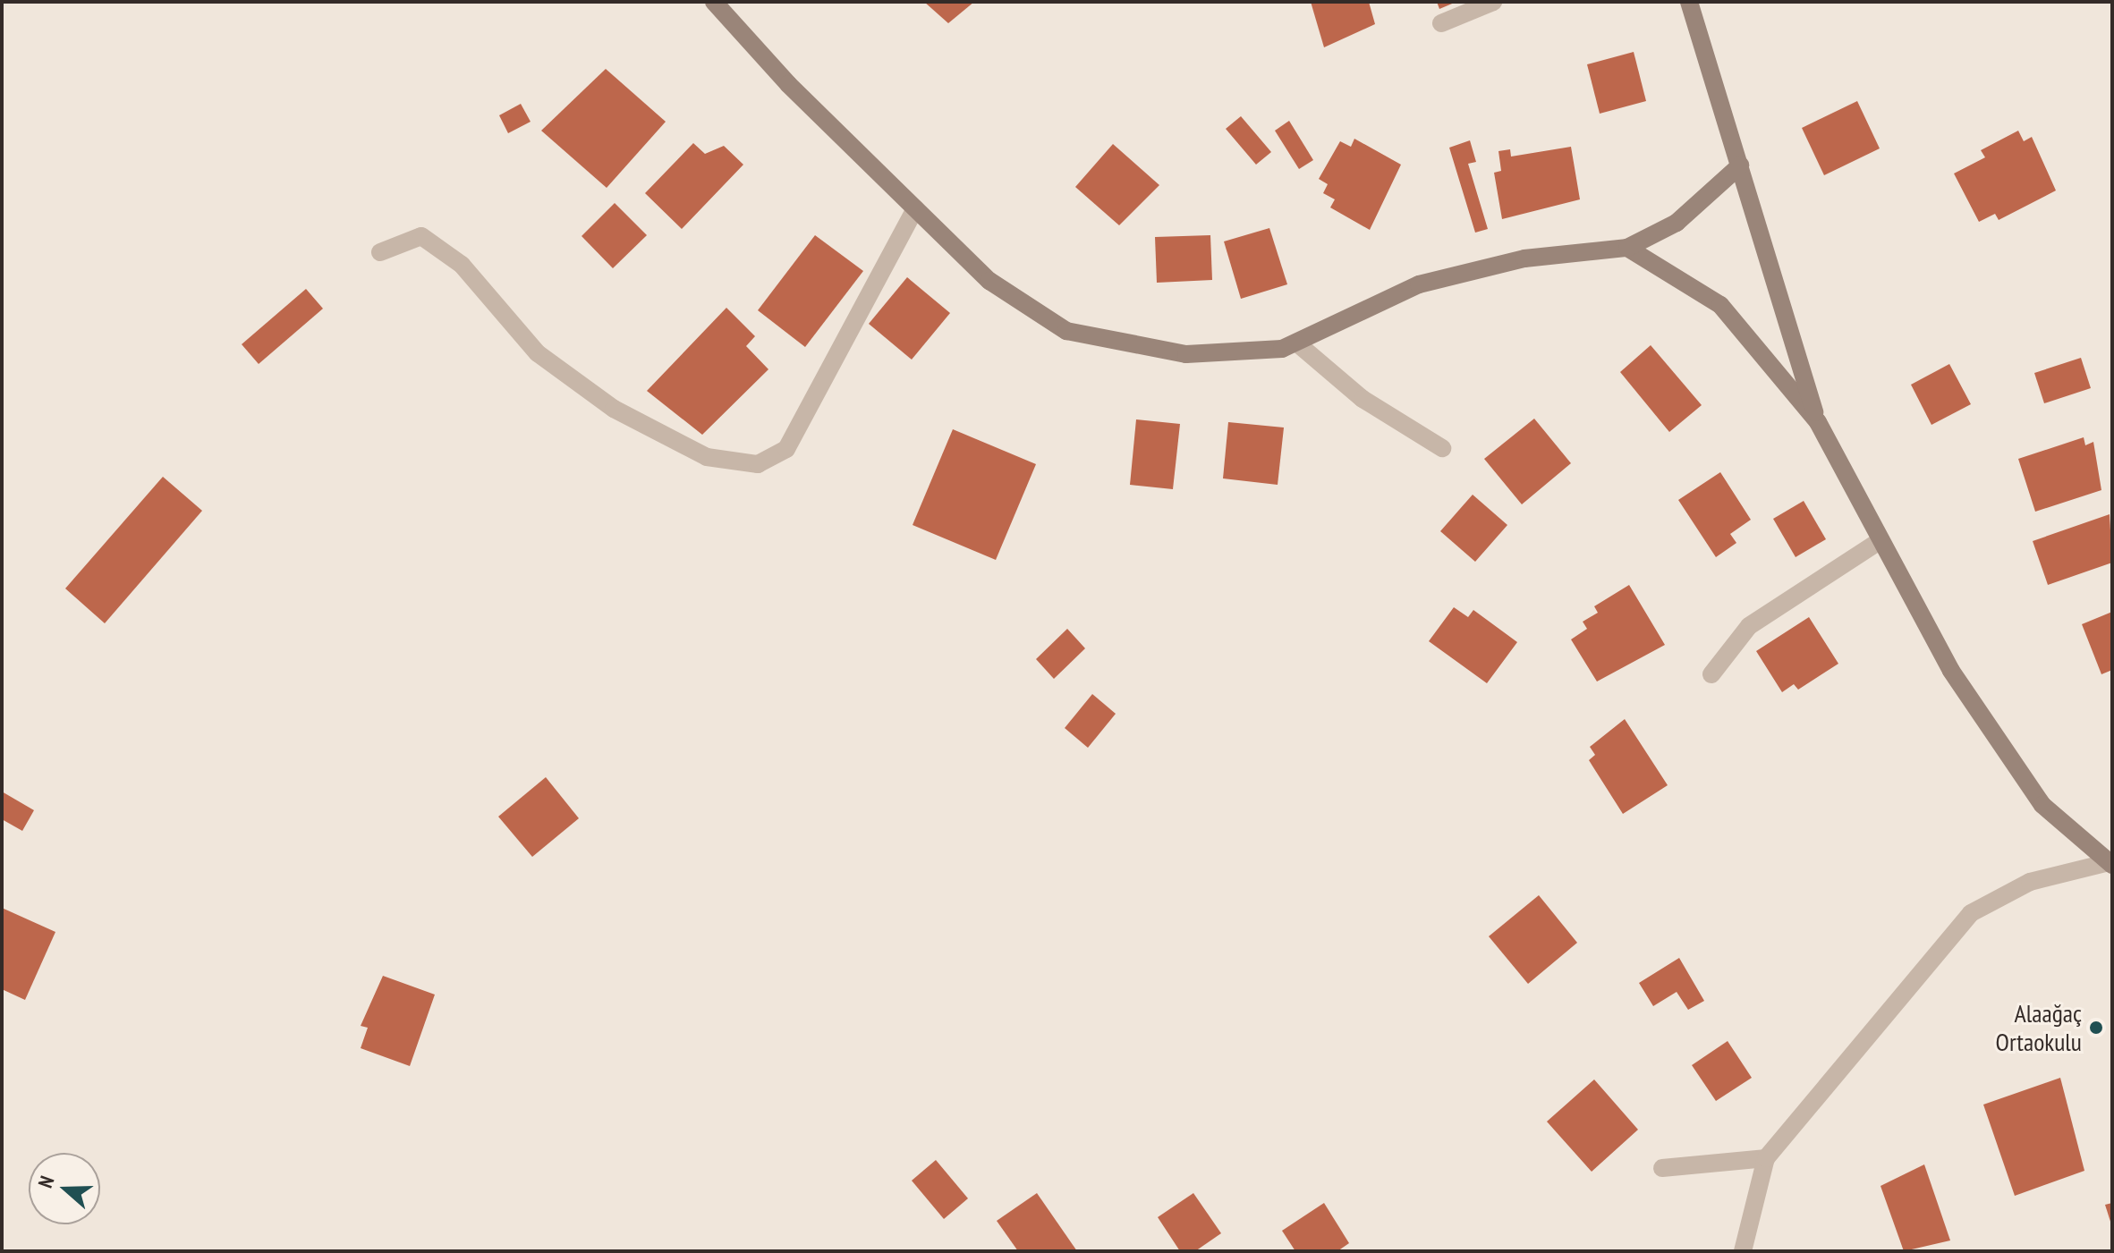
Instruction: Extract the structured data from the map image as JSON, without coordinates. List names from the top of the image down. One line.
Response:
{"places":["Alaağaç Ortaokulu"],"north":"left"}
